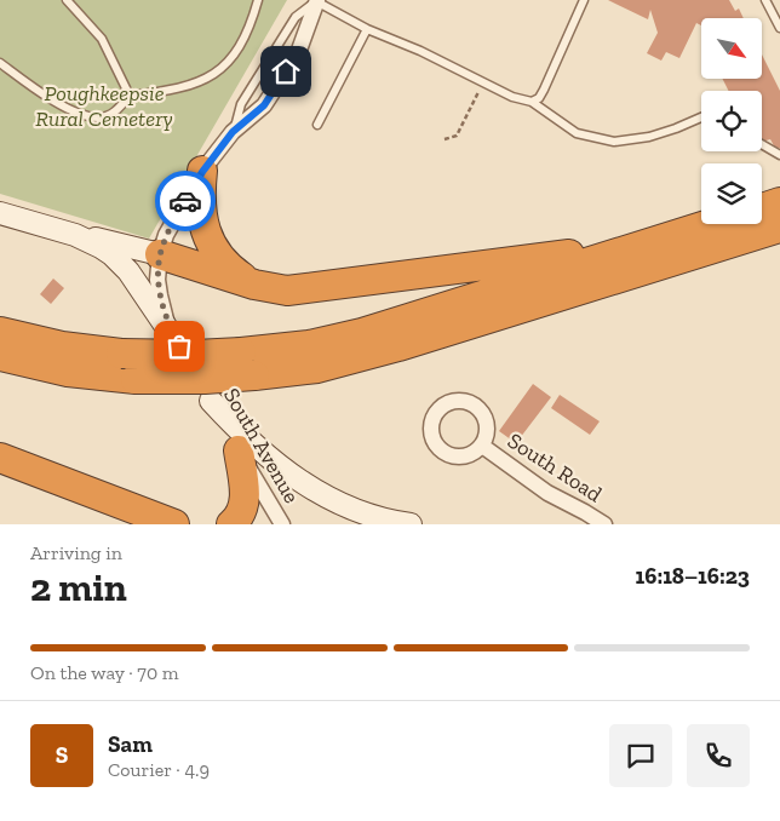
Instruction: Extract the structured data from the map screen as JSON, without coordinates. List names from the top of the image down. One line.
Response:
{"streets":{"street":["South Avenue","South Road"]},"parks":["Poughkeepsie Rural Cemetery"],"north":"bottom right","page":{"heading":["2 min","Arriving in","16:18–16:23"],"panel":["Sam","Courier · 4.9"],"bar":"On the way · 70 m","round":"S"}}
